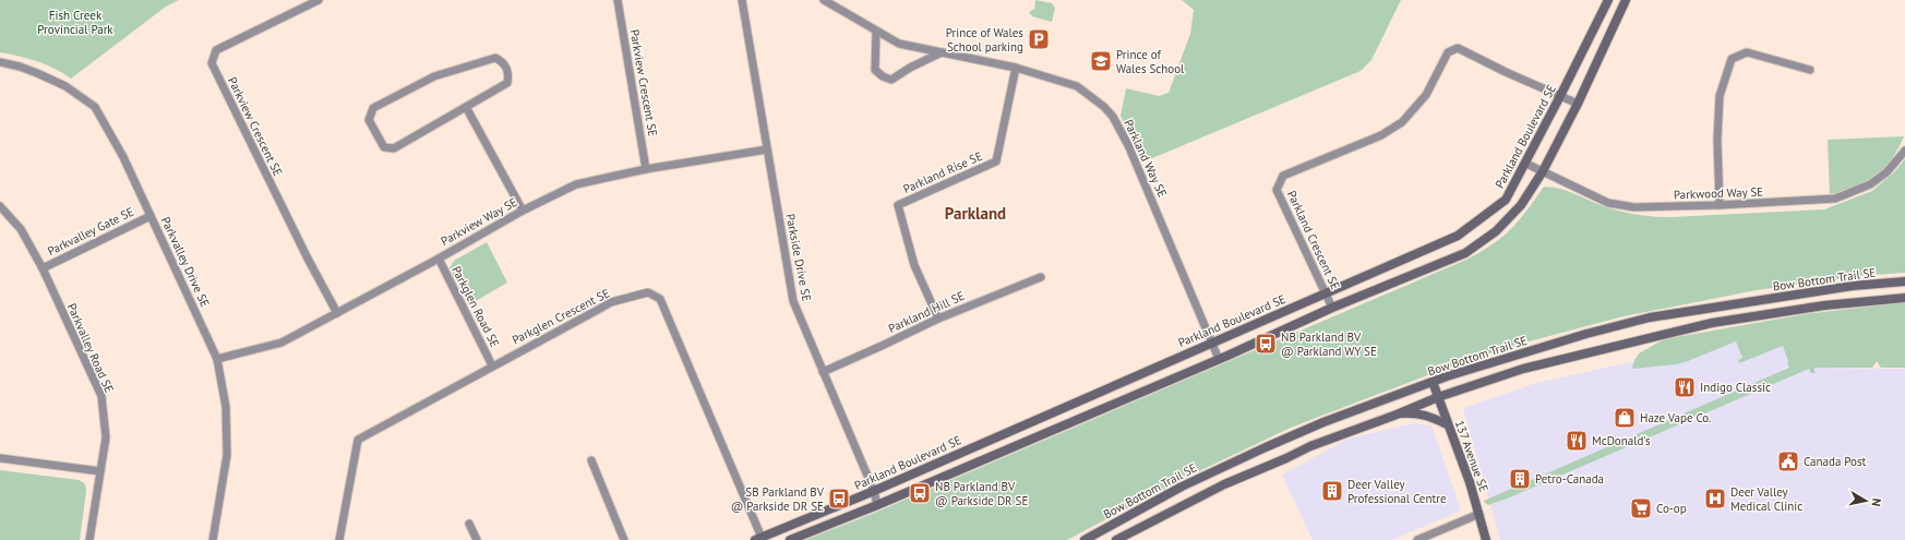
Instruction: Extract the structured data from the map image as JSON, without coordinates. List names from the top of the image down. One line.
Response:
{"streets":{"street":["Parkview Crescent SE","Parkland Boulevard SE","Parkland Way SE","Parkland Rise SE","Parkwood Way SE","Parkview Way SE","Parkvalley Gate SE","Parkland Crescent SE","Parkside Drive SE","Parkvalley Drive SE","Bow Bottom Trail SE","Parkglen Road SE","Parkland Hill SE","Parkglen Crescent SE","Parkvalley Road SE","137 Avenue SE"]},"crossings":[["Parkview Crescent SE","Parkview Way SE"],["Parkland Boulevard SE","Parkland Way SE"],["Parkland Boulevard SE","Parkwood Way SE"],["Parkland Boulevard SE","Parkland Crescent SE"],["Parkland Boulevard SE","Parkside Drive SE"],["Parkland Boulevard SE","Parkglen Crescent SE"],["Parkland Way SE","Parkland Rise SE"],["Parkland Rise SE","Parkland Hill SE"],["Parkview Way SE","Parkside Drive SE"],["Parkview Way SE","Parkvalley Drive SE"],["Parkview Way SE","Parkglen Road SE"],["Parkvalley Gate SE","Parkvalley Drive SE"],["Parkvalley Gate SE","Parkvalley Road SE"],["Parkside Drive SE","Parkland Hill SE"],["Bow Bottom Trail SE","137 Avenue SE"],["Parkglen Road SE","Parkglen Crescent SE"]],"districts":["Parkland"],"parks":["Fish Creek Provincial Park"],"places":{"parking":["Prince of Wales School parking"],"school or university":["Prince of Wales School"],"bus stop":["NB Parkland BV @ Parkland WY SE","NB Parkland BV @ Parkside DR SE","SB Parkland BV @ Parkside DR SE"],"restaurant":["Indigo Classic","McDonald's"],"shop":["Haze Vape Co."],"public building":["Canada Post"],"building":["Petro-Canada","Deer Valley Professional Centre"],"hospital":["Deer Valley Medical Clinic"],"supermarket":["Co-op"]},"north":"right"}
